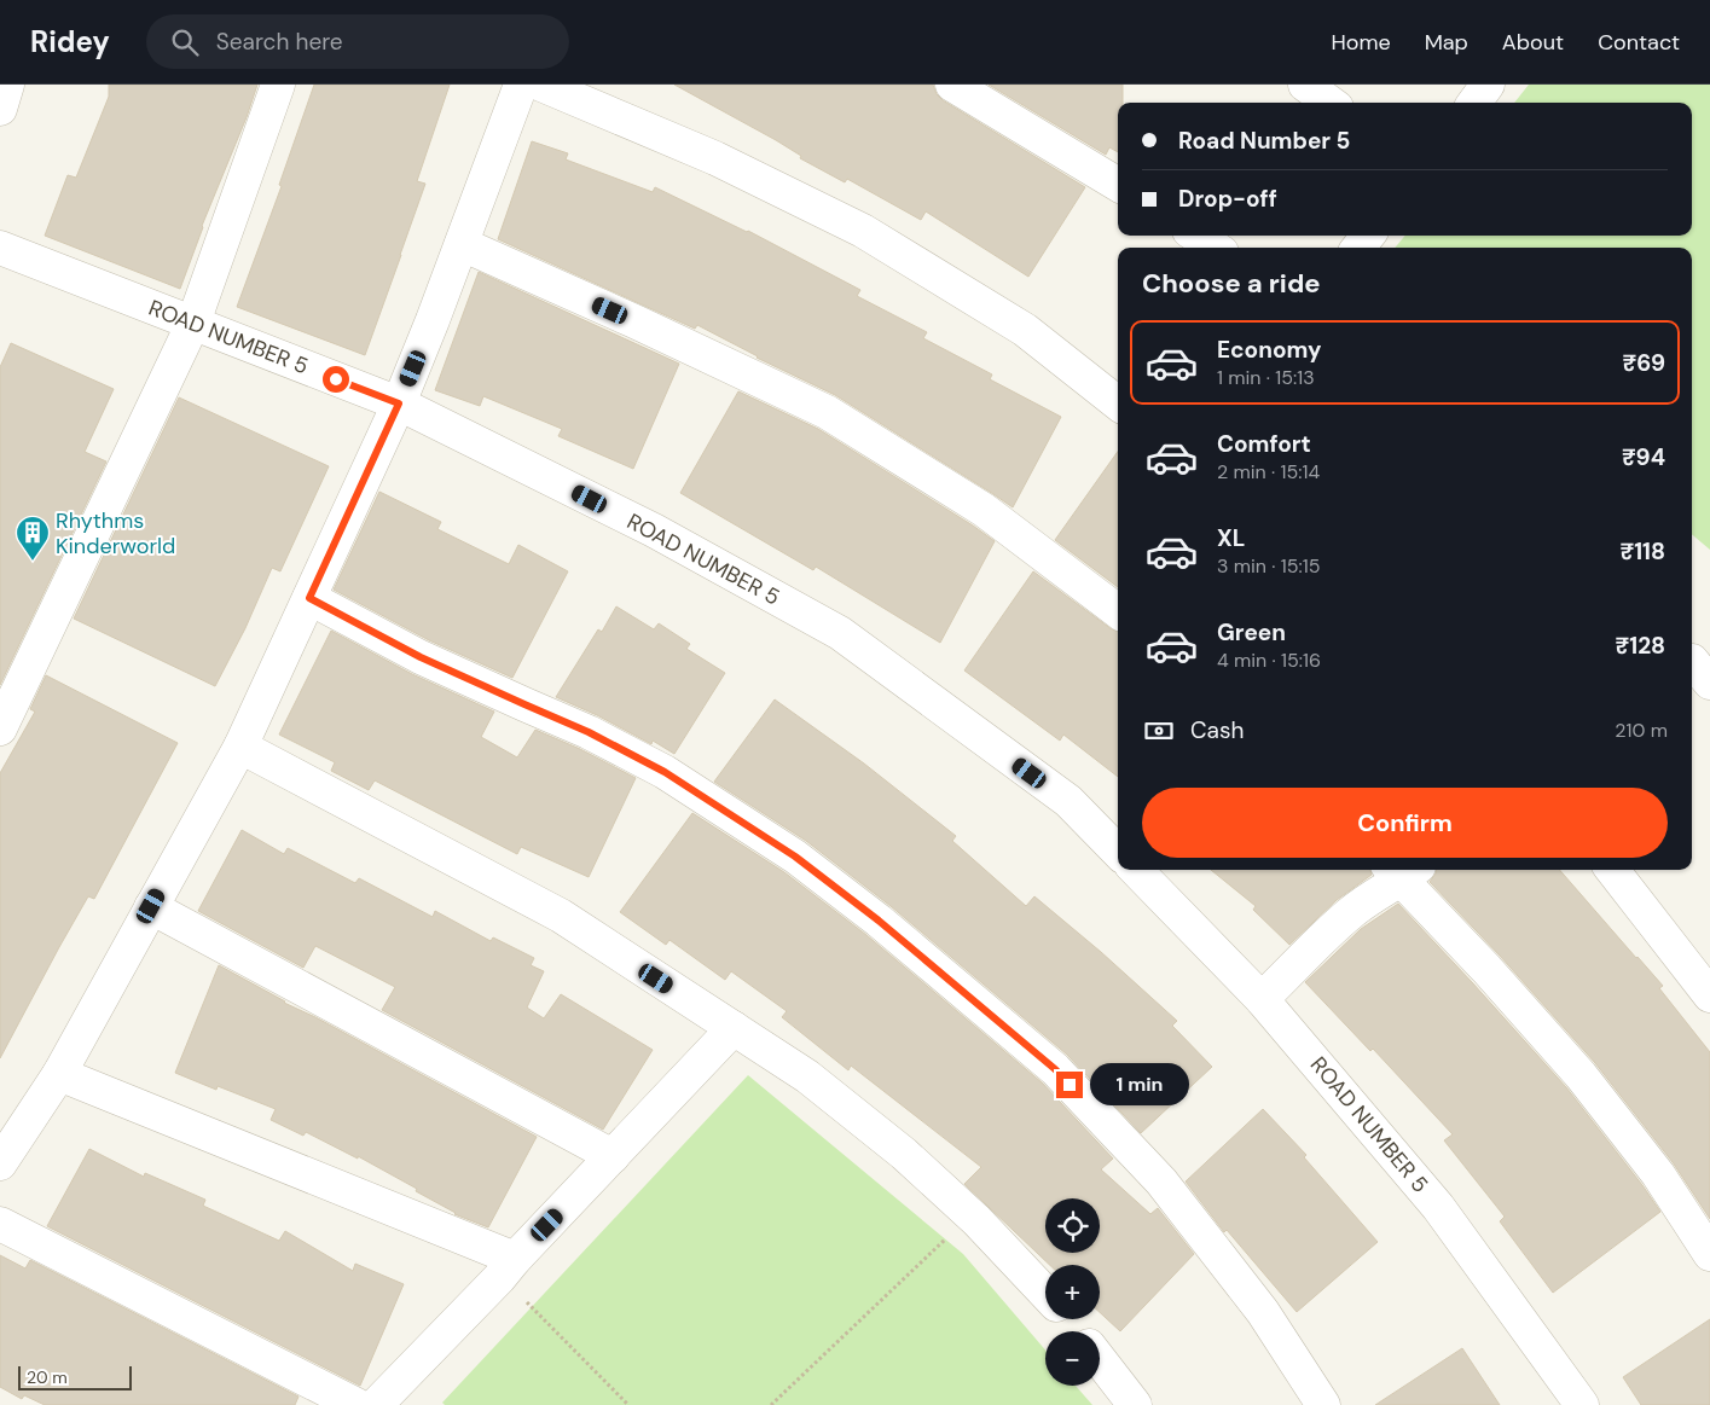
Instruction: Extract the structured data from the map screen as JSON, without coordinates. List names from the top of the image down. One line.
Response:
{"streets":{"street":["ROAD NUMBER 5"]},"places":{"building":["Rhythms Kinderworld"]},"scale_bar":"20 m","page":{"header":"Ridey","search":"Search here","nav":["Home","Map","About","Contact"],"banner":["Road Number 5","Drop-off"],"heading":"Choose a ride","list":[{"name":"Economy","note":"1 min · 15:13","value":"₹69"},{"name":"Comfort","note":"2 min · 15:14","value":"₹94"},{"name":"XL","note":"3 min · 15:15","value":"₹118"},{"name":"Green","note":"4 min · 15:16","value":"₹128"}],"pay":["Cash","210 m"],"buttons":"Confirm","bubble":"1 min","map_buttons":["+","−"],"scale":"20 m"}}
